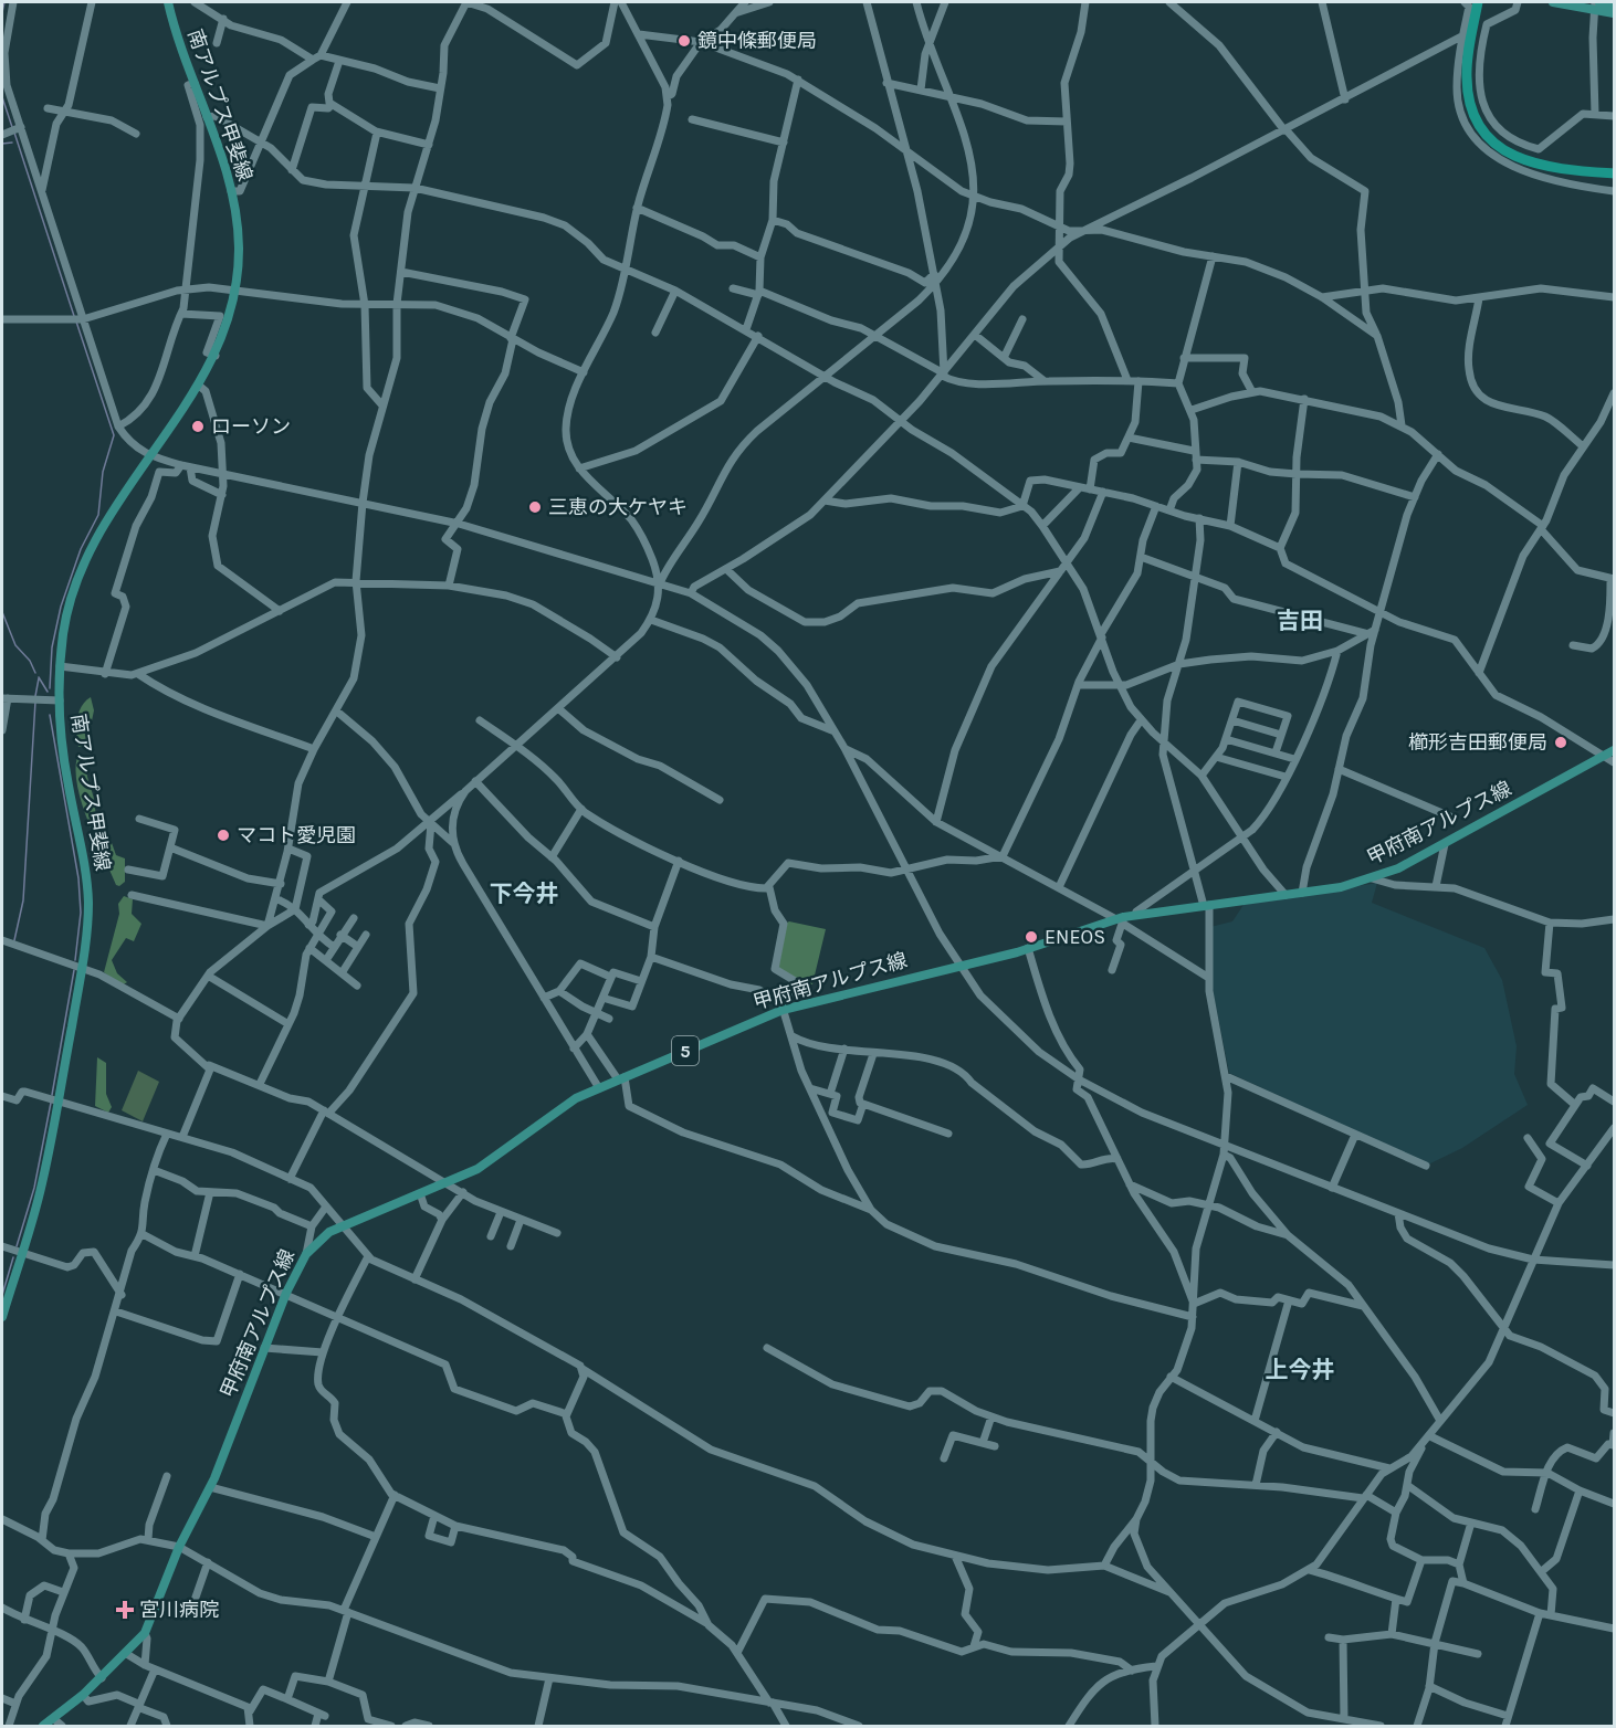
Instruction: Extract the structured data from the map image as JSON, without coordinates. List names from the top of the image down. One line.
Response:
{"streets":{"main road":["南アルプス甲斐線","甲府南アルプス線","5"]},"districts":["吉田","下今井","上今井"],"places":{"other":["鏡中條郵便局","ローソン","三恵の大ケヤキ","櫛形吉田郵便局","マコト愛児園","ENEOS"],"health":["宮川病院"]}}
